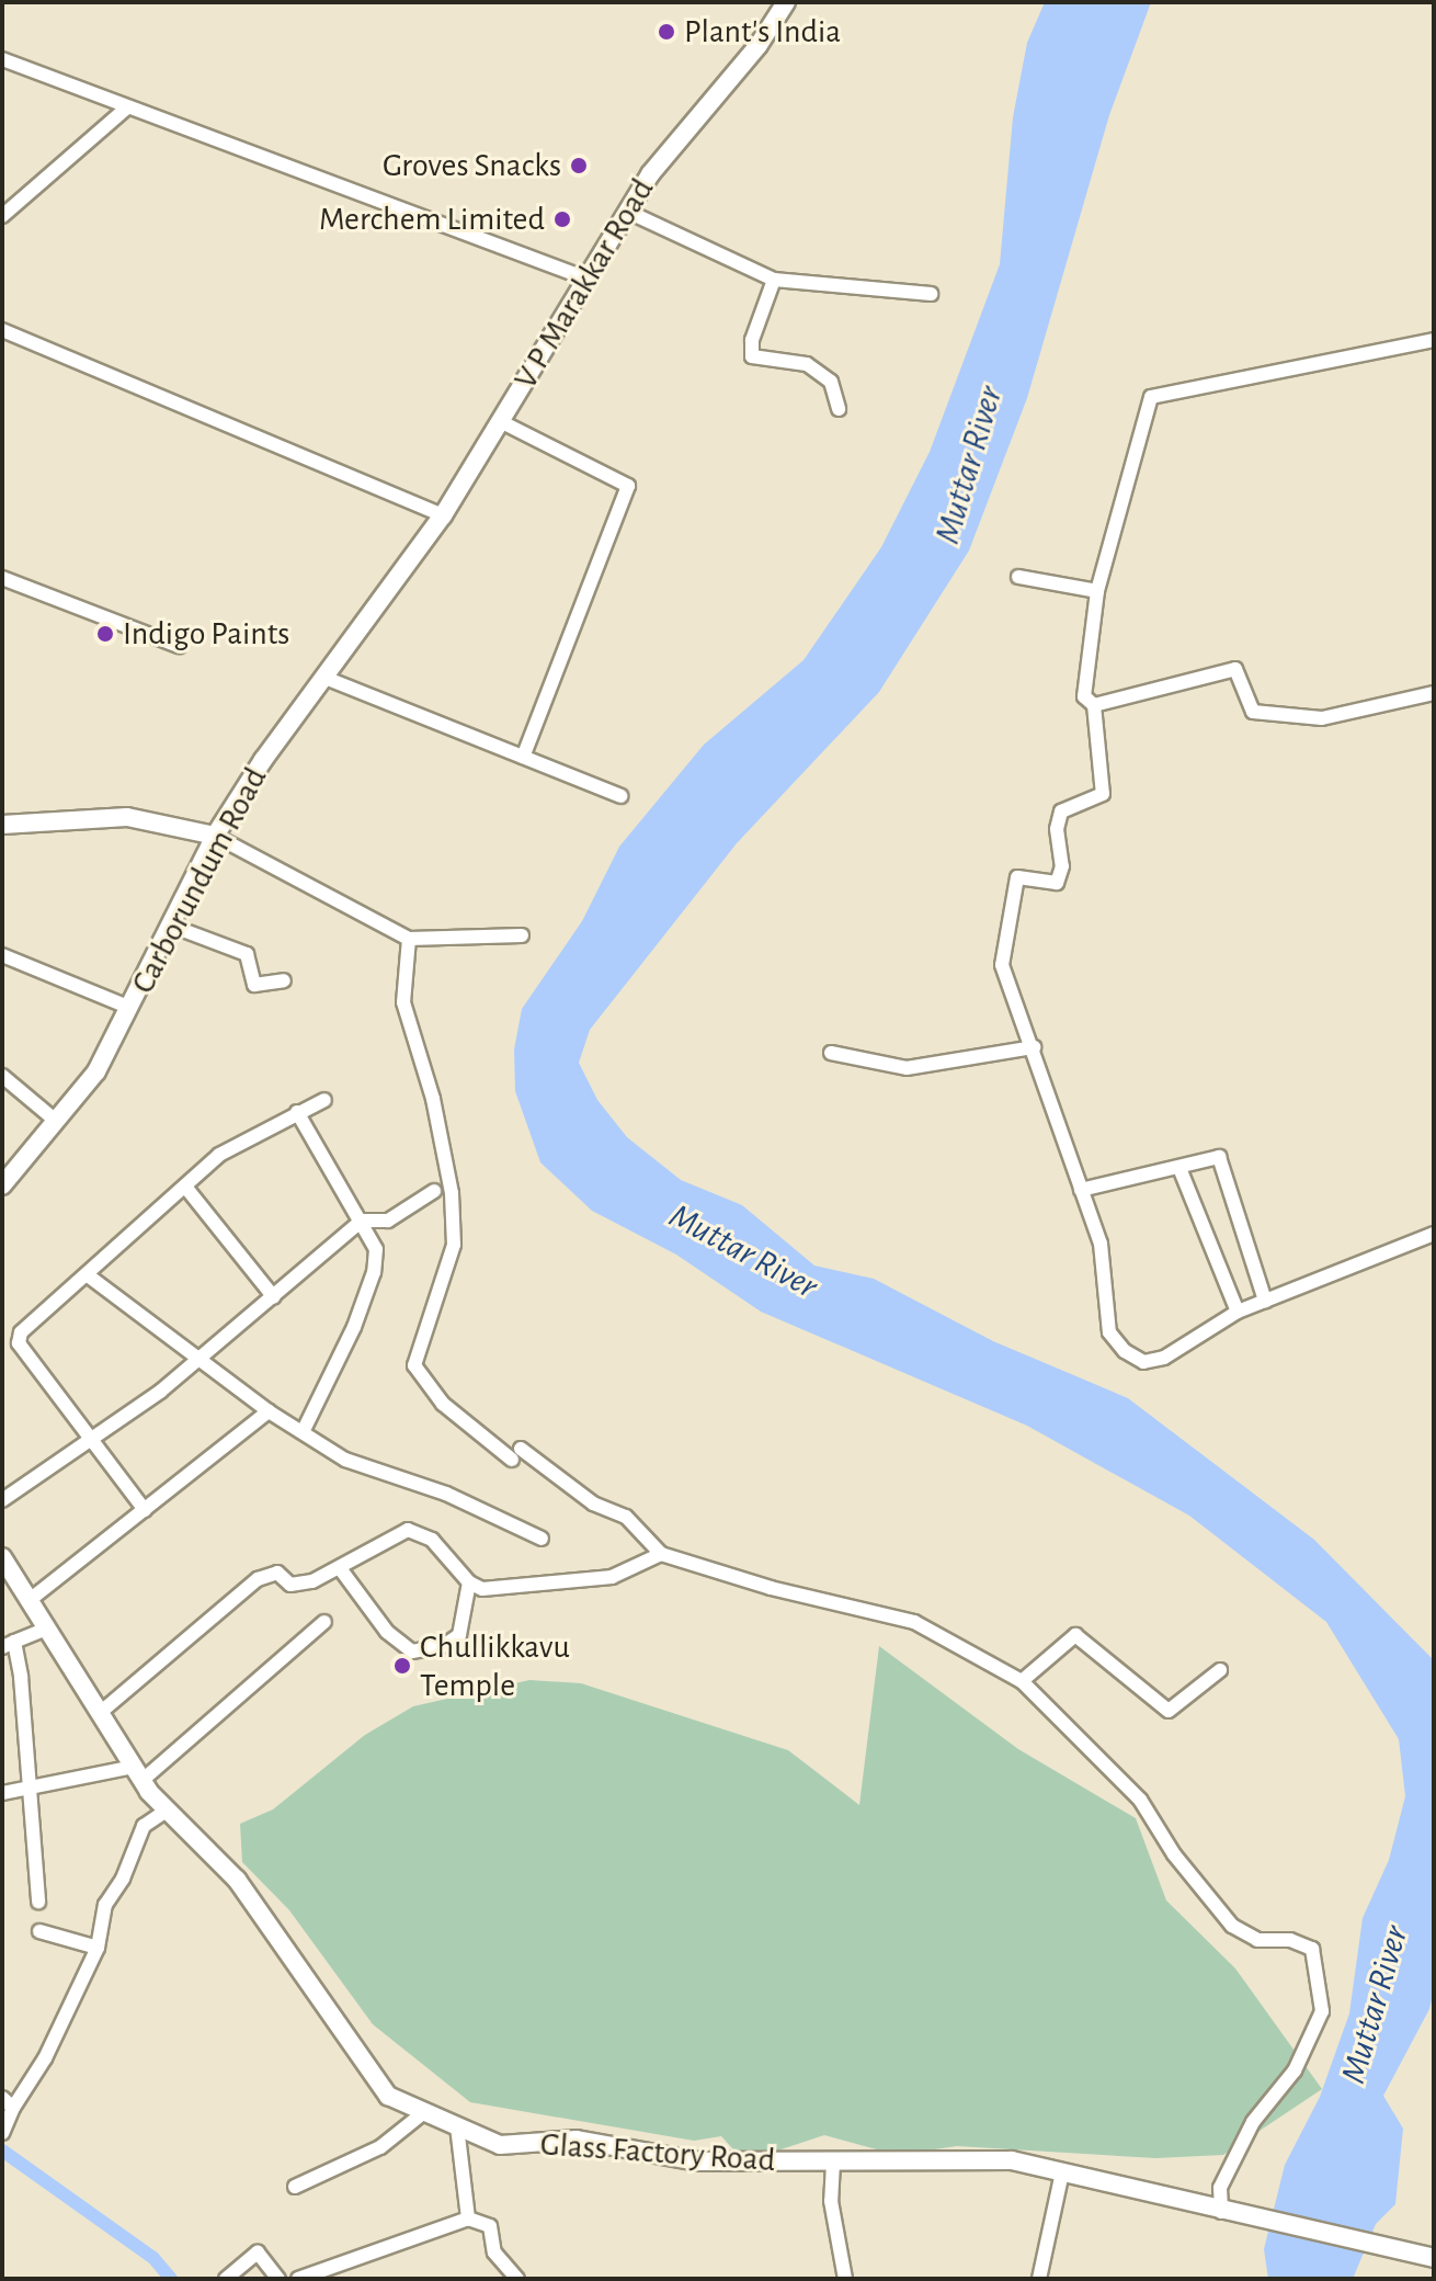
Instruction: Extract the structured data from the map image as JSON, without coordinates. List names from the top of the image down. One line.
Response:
{"streets":{"main road":["V P Marakkar Road","Carborundum Road","Glass Factory Road"]},"crossings":[["V P Marakkar Road","Carborundum Road"]],"water":["Muttar River"],"places":["Plant's India","Groves Snacks","Merchem Limited","Indigo Paints","Chullikkavu Temple"]}
